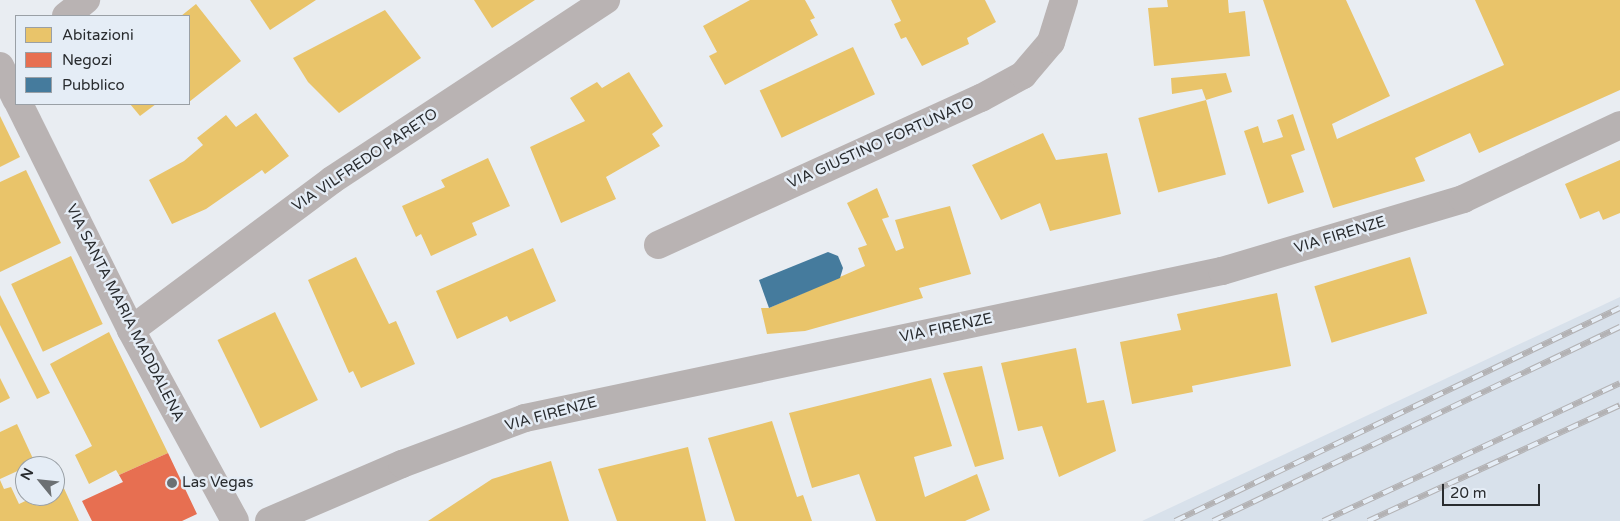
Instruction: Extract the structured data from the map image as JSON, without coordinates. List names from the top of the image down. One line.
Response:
{"streets":{"main road":["VIA FIRENZE"],"street":["VIA GIUSTINO FORTUNATO","VIA VILFREDO PARETO","VIA SANTA MARIA MADDALENA"]},"crossings":[["VIA VILFREDO PARETO","VIA SANTA MARIA MADDALENA"]],"places":["Las Vegas"],"legend":["Abitazioni","Negozi","Pubblico"],"scale_bar":"20 m","north":"top left"}
